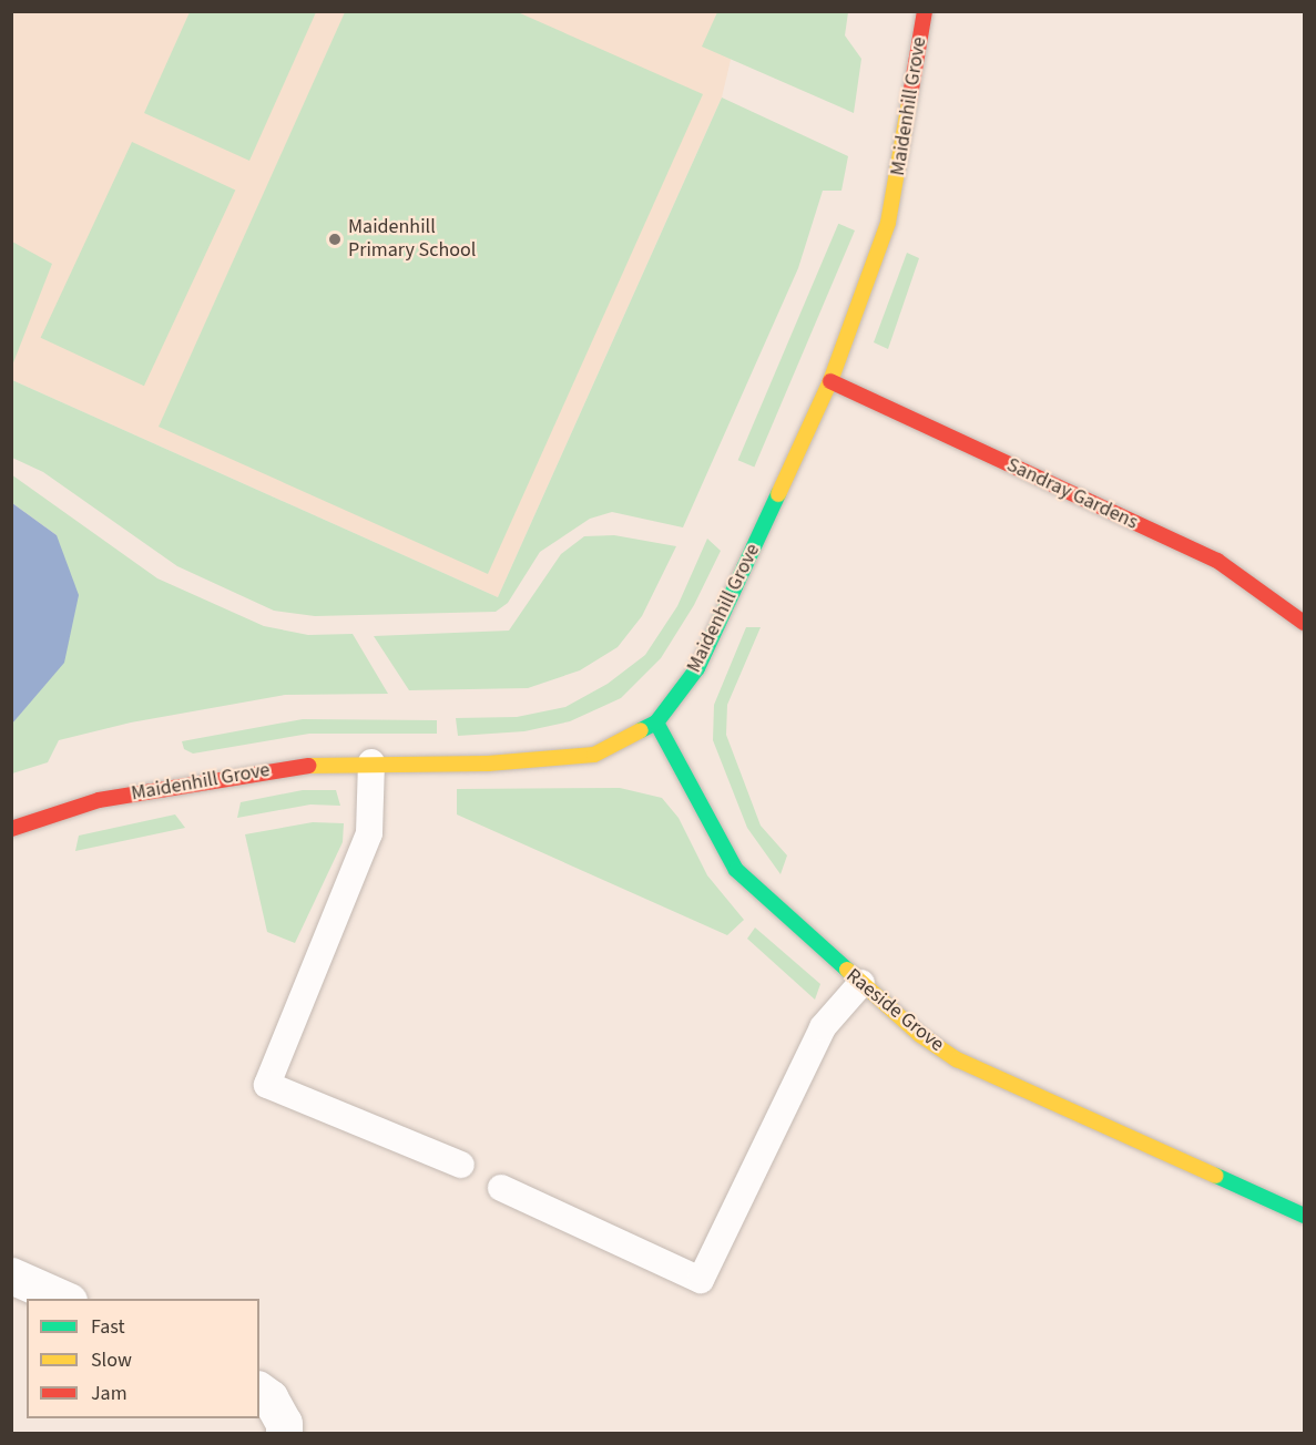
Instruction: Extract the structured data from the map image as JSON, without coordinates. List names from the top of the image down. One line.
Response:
{"streets":{"street":["Maidenhill Grove","Sandray Gardens","Raeside Grove"]},"crossings":[["Maidenhill Grove","Sandray Gardens"],["Maidenhill Grove","Raeside Grove"]],"places":["Maidenhill Primary School"],"legend":["Fast","Slow","Jam"]}
